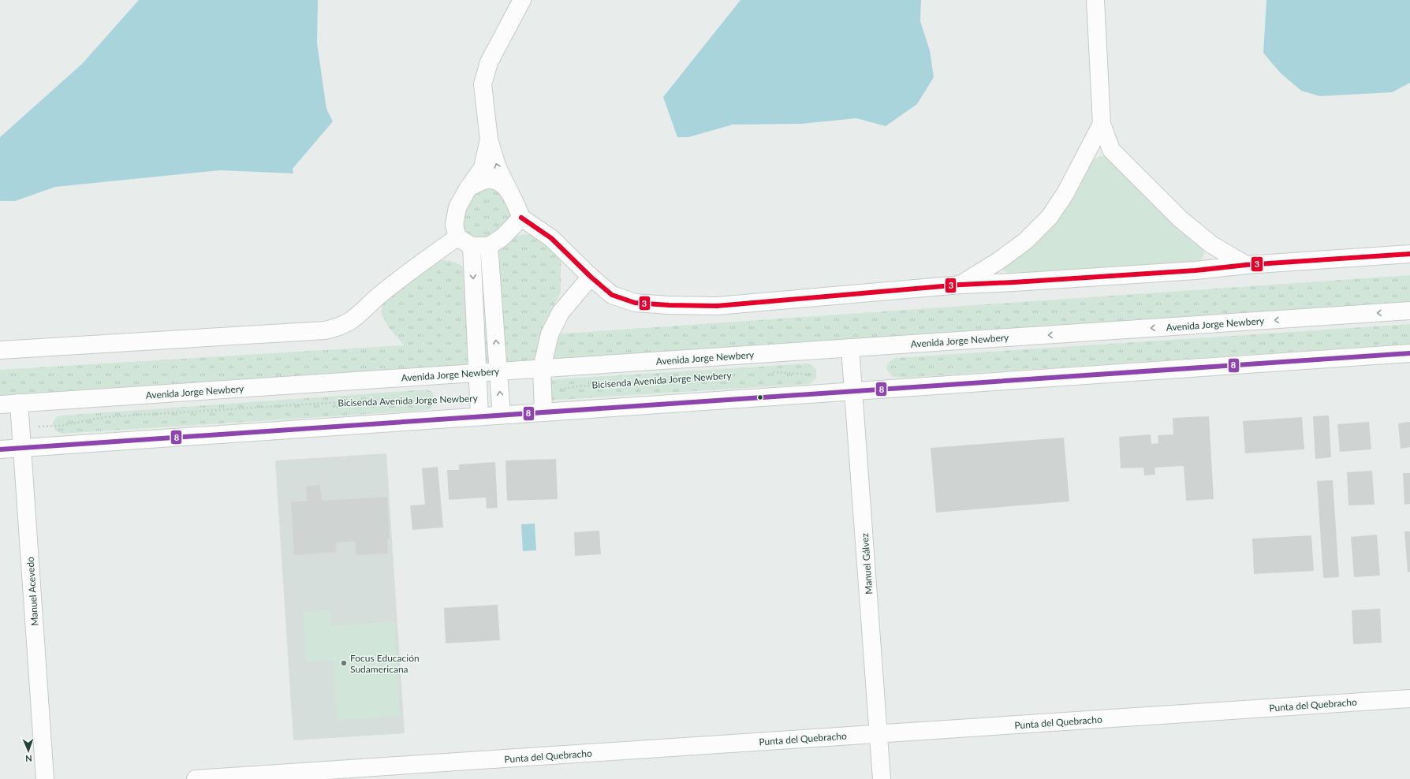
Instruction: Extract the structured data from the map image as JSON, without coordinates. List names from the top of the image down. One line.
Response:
{"streets":{"street":["Avenida Jorge Newbery","Manuel Gálvez","Manuel Acevedo","Punta del Quebracho"],"path":["Bicisenda Avenida Jorge Newbery"]},"crossings":[["Avenida Jorge Newbery","Manuel Gálvez"],["Avenida Jorge Newbery","Manuel Acevedo"],["Bicisenda Avenida Jorge Newbery","Manuel Acevedo"],["Manuel Gálvez","Punta del Quebracho"]],"places":["Focus Educación Sudamericana"],"lines":["transit line 3","transit line 8"],"north":"bottom"}
